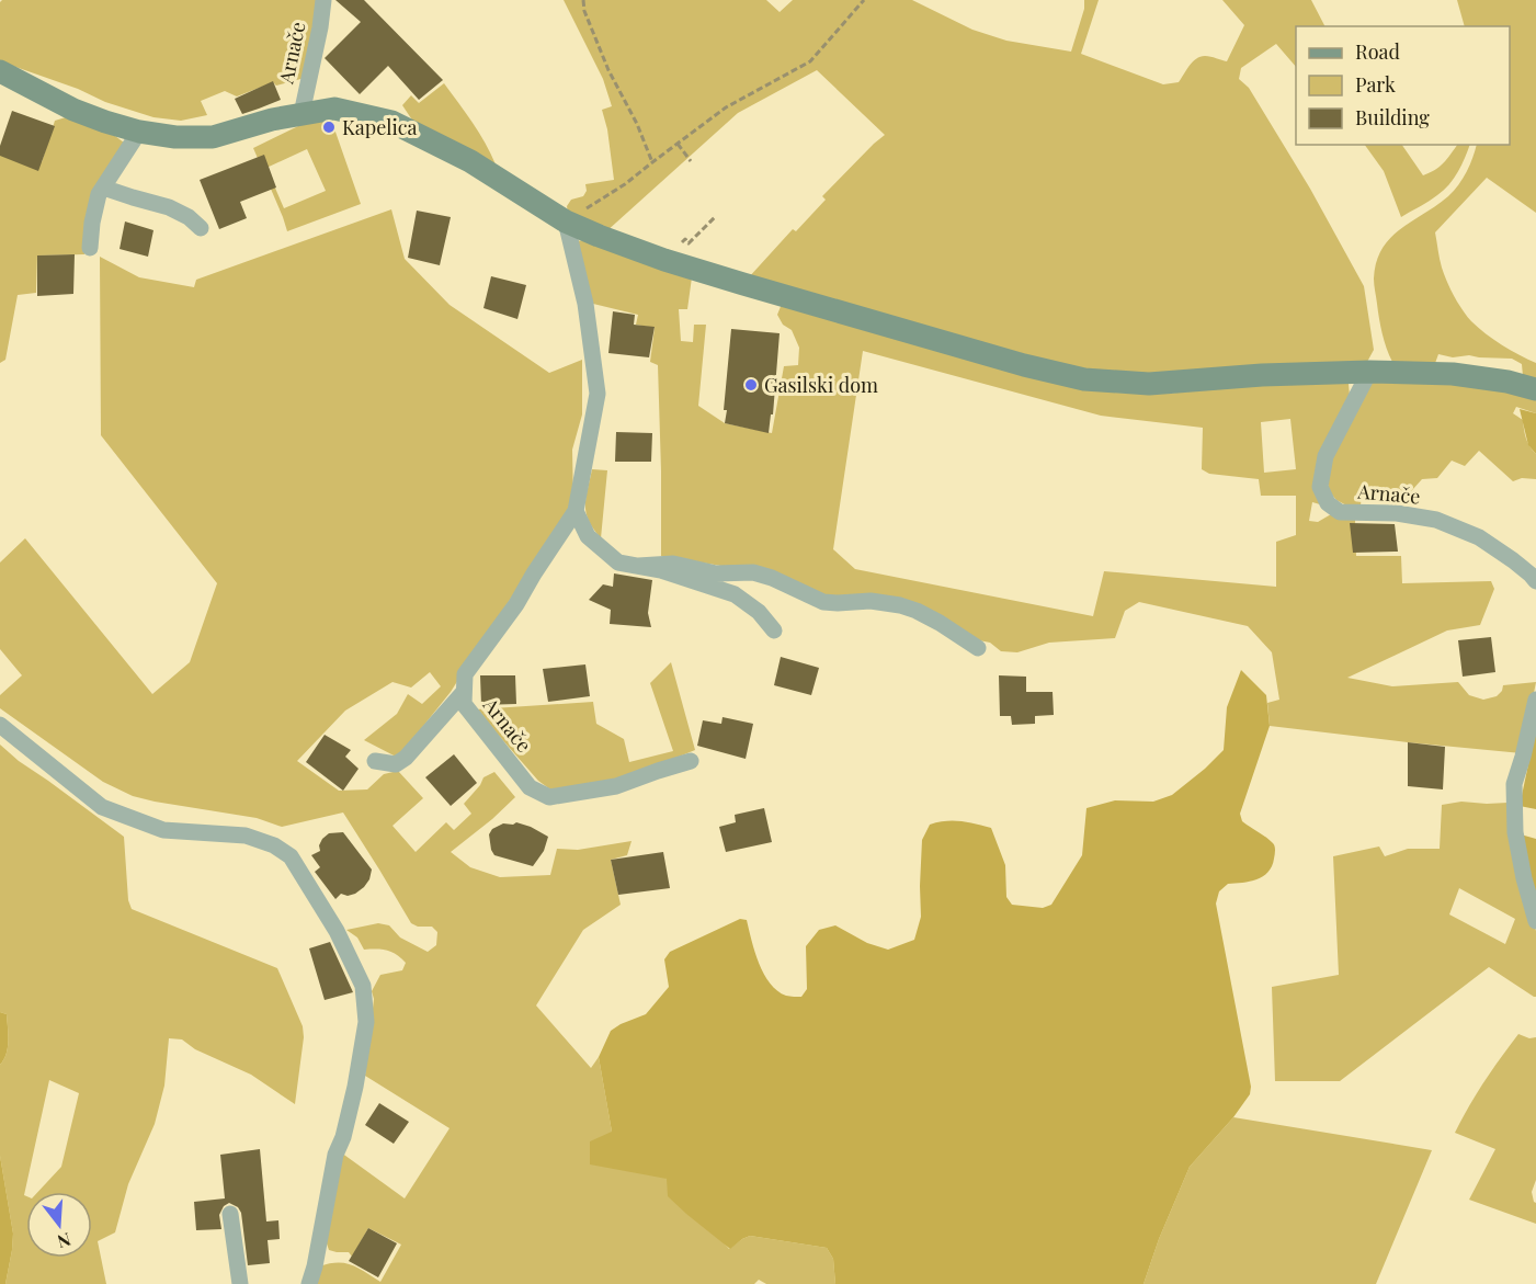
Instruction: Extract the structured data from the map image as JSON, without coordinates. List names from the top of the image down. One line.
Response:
{"streets":{"street":["Arnače"]},"places":["Kapelica","Gasilski dom"],"legend":["Road","Park","Building"],"north":"bottom"}
